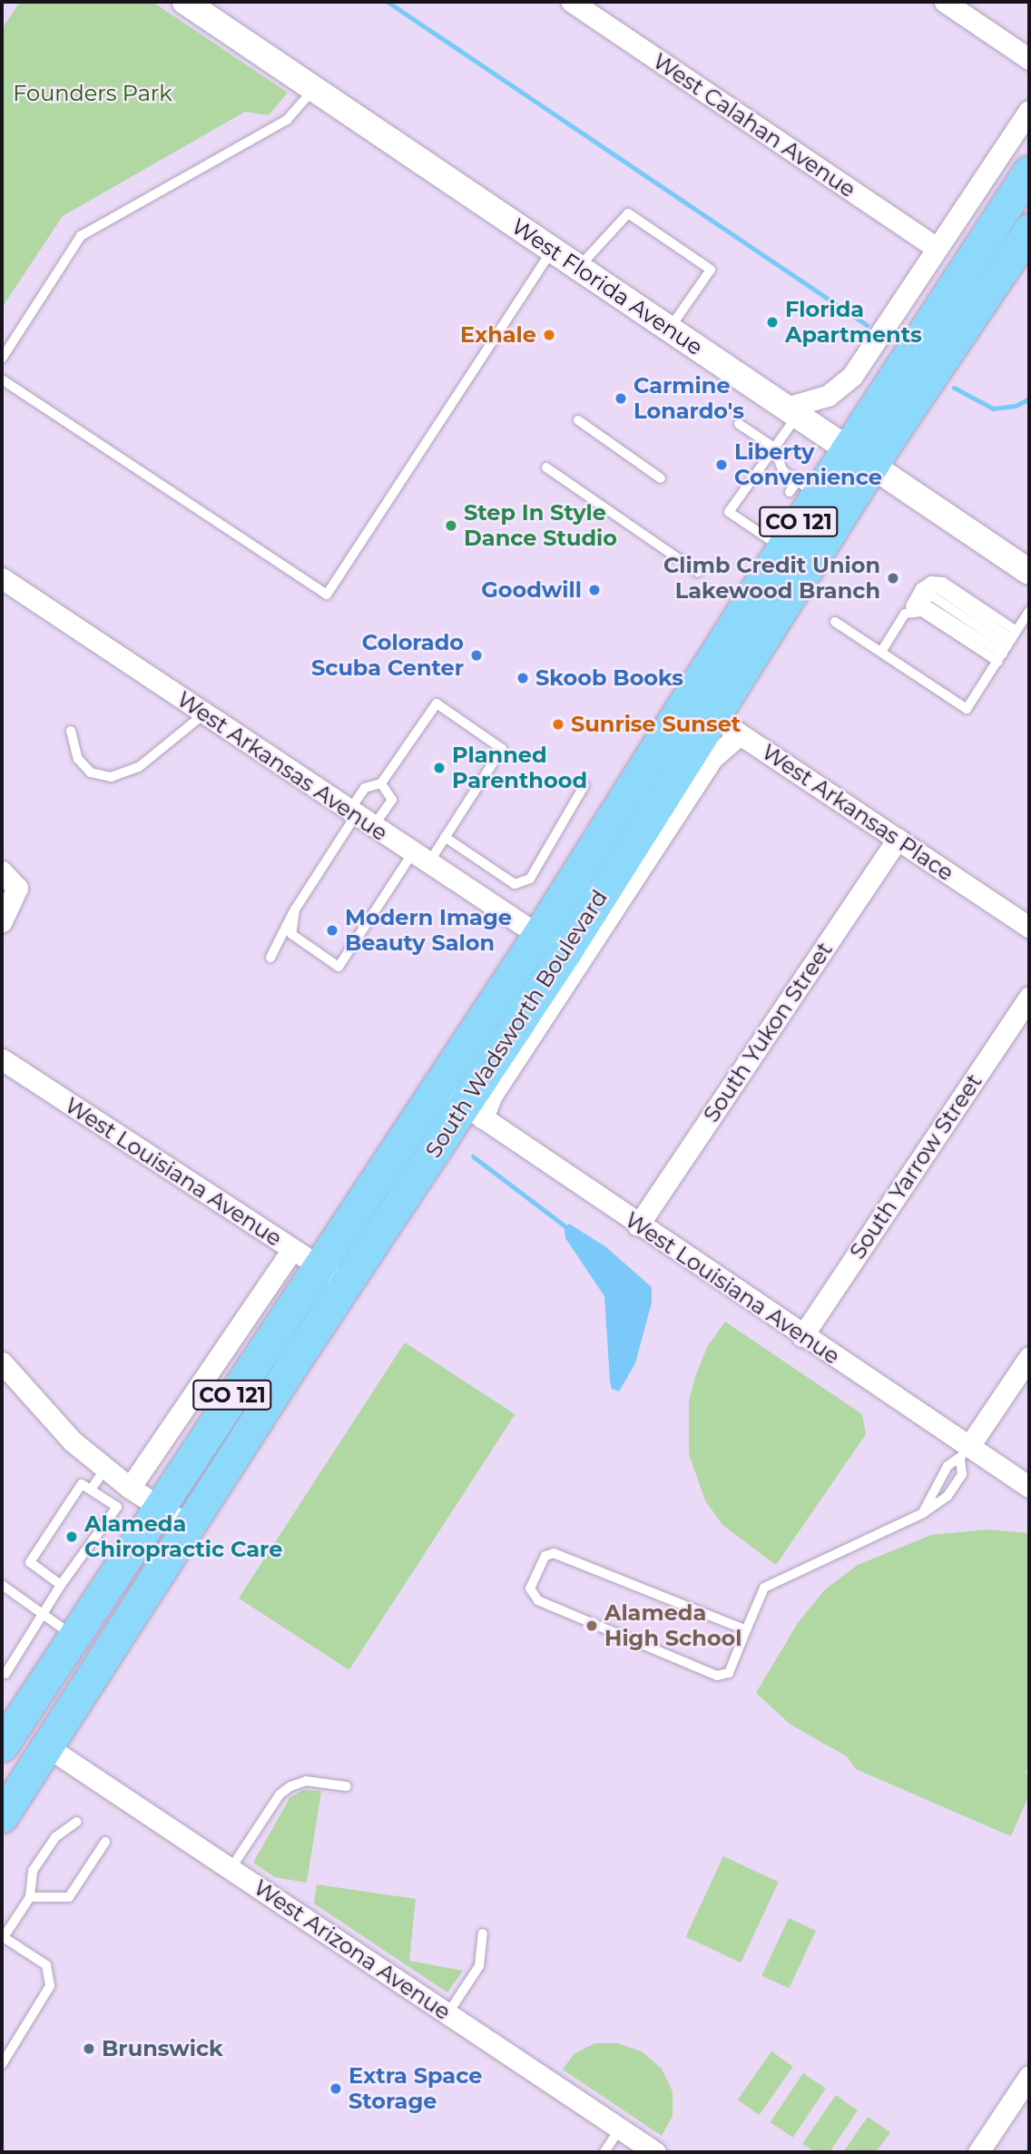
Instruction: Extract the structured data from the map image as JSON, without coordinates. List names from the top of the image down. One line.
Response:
{"streets":{"main road":["CO 121","South Wadsworth Boulevard"],"street":["West Calahan Avenue","West Florida Avenue","West Arkansas Avenue","West Arkansas Place","South Yukon Street","South Yarrow Street","West Louisiana Avenue","West Arizona Avenue"]},"crossings":[["West Florida Avenue","South Wadsworth Boulevard"],["West Arkansas Avenue","South Wadsworth Boulevard"],["West Arkansas Place","South Wadsworth Boulevard"],["West Arkansas Place","South Yukon Street"],["South Wadsworth Boulevard","West Louisiana Avenue"],["South Wadsworth Boulevard","West Arizona Avenue"],["South Yukon Street","West Louisiana Avenue"],["South Yarrow Street","West Louisiana Avenue"]],"parks":["Founders Park"],"places":["Florida Apartments","Exhale","Carmine Lonardo's","Liberty Convenience","Step In Style Dance Studio","Climb Credit Union Lakewood Branch","Goodwill","Colorado Scuba Center","Skoob Books","Sunrise Sunset","Planned Parenthood","Modern Image Beauty Salon","Alameda Chiropractic Care","Alameda High School","Brunswick","Extra Space Storage"]}
